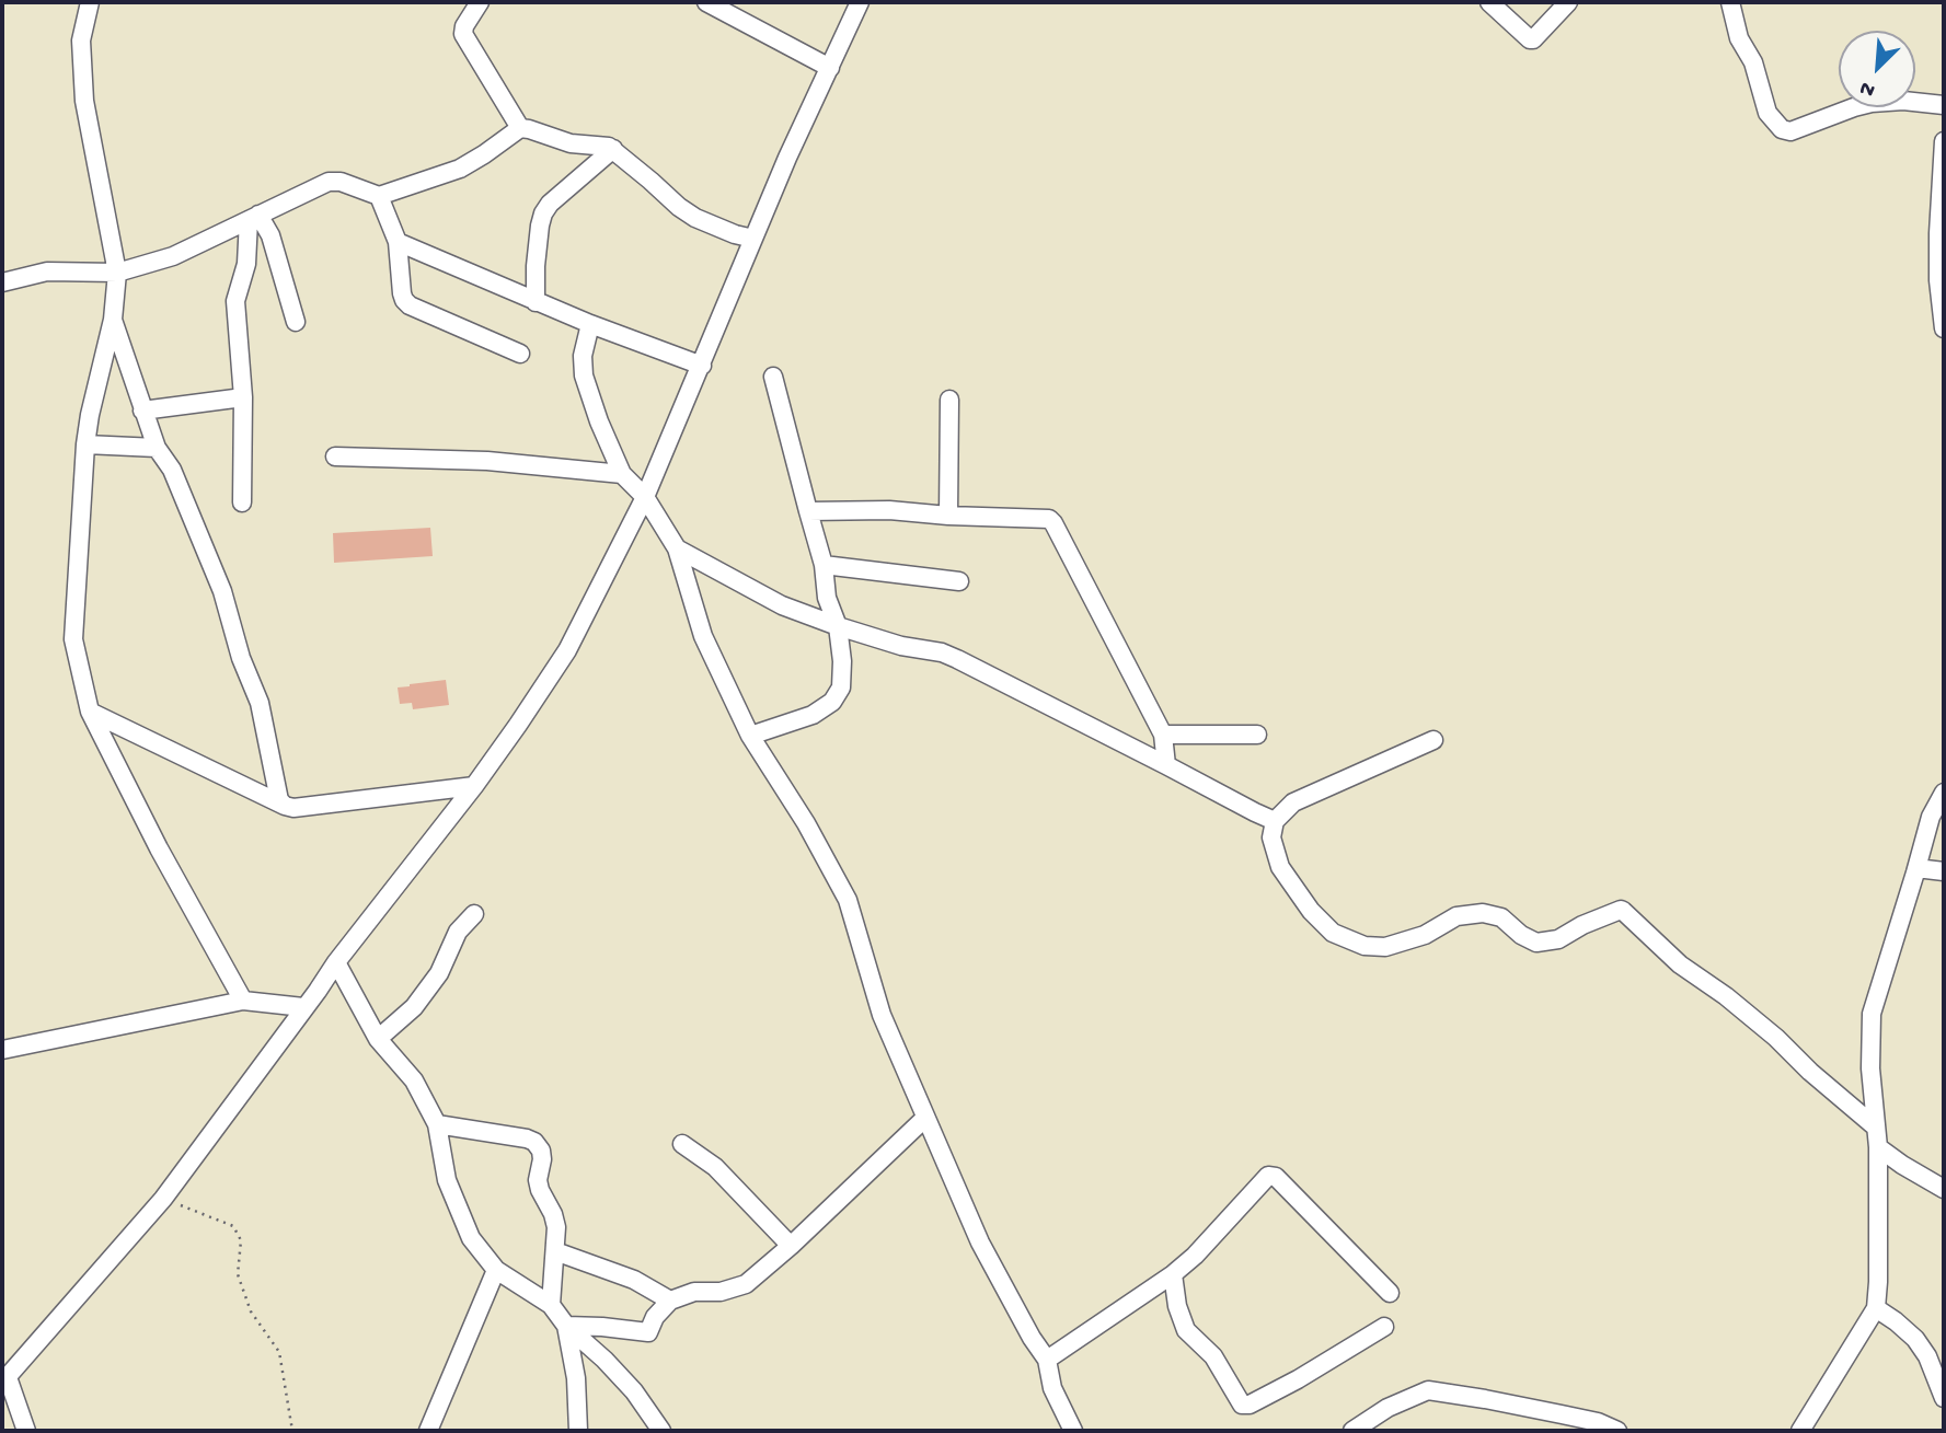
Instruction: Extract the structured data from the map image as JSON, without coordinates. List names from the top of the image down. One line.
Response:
{"north":"bottom left"}
